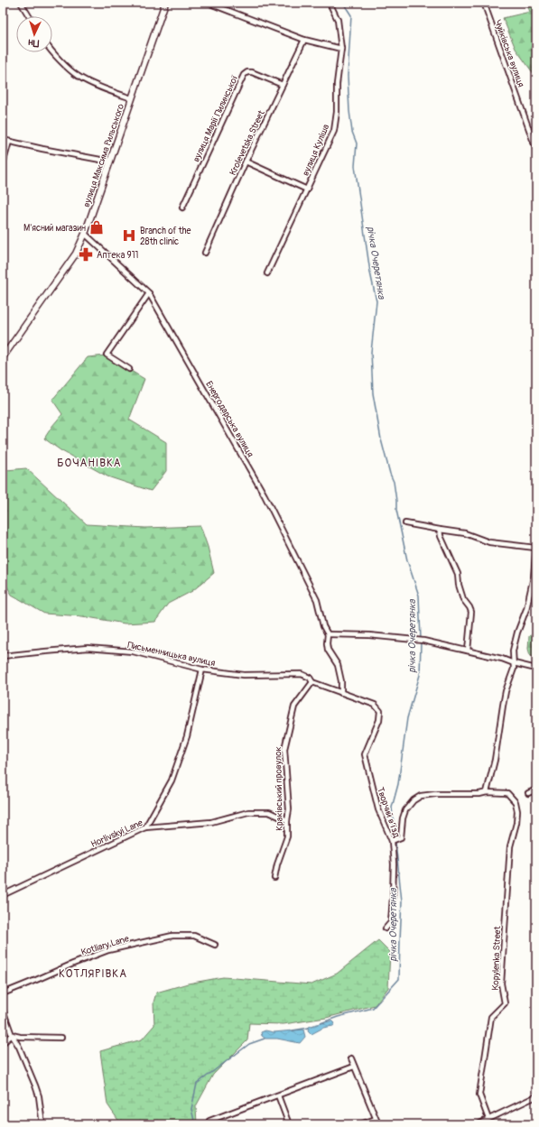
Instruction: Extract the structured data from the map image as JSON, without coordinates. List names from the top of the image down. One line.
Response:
{"streets":{"main road":["вулиця Максима Рильського"],"street":["Чуйківська вулиця","вулиця Марії Пилинської","Krolevetska Street","вулиця Куліша","Енергодарська вулиця","Письменницька вулиця","Краківський провулок","Творчий в’їзд","Horlivskyi Lane","Kotliary Lane","Kopylenka Street"]},"crossings":[["вулиця Марії Пилинської","Krolevetska Street"],["вулиця Максима Рильського","Енергодарська вулиця"],["Енергодарська вулиця","Письменницька вулиця"],["Письменницька вулиця","Краківський провулок"],["Письменницька вулиця","Творчий в’їзд"],["Краківський провулок","Horlivskyi Lane"]],"districts":["БОЧАНІВКА","КОТЛЯРІВКА"],"water":["річка Очеретянка"],"places":{"shop":["М'ясний магазин"],"hospital":["Branch of the 28th clinic"],"pharmacy":["Аптека 911"]},"north":"bottom"}
